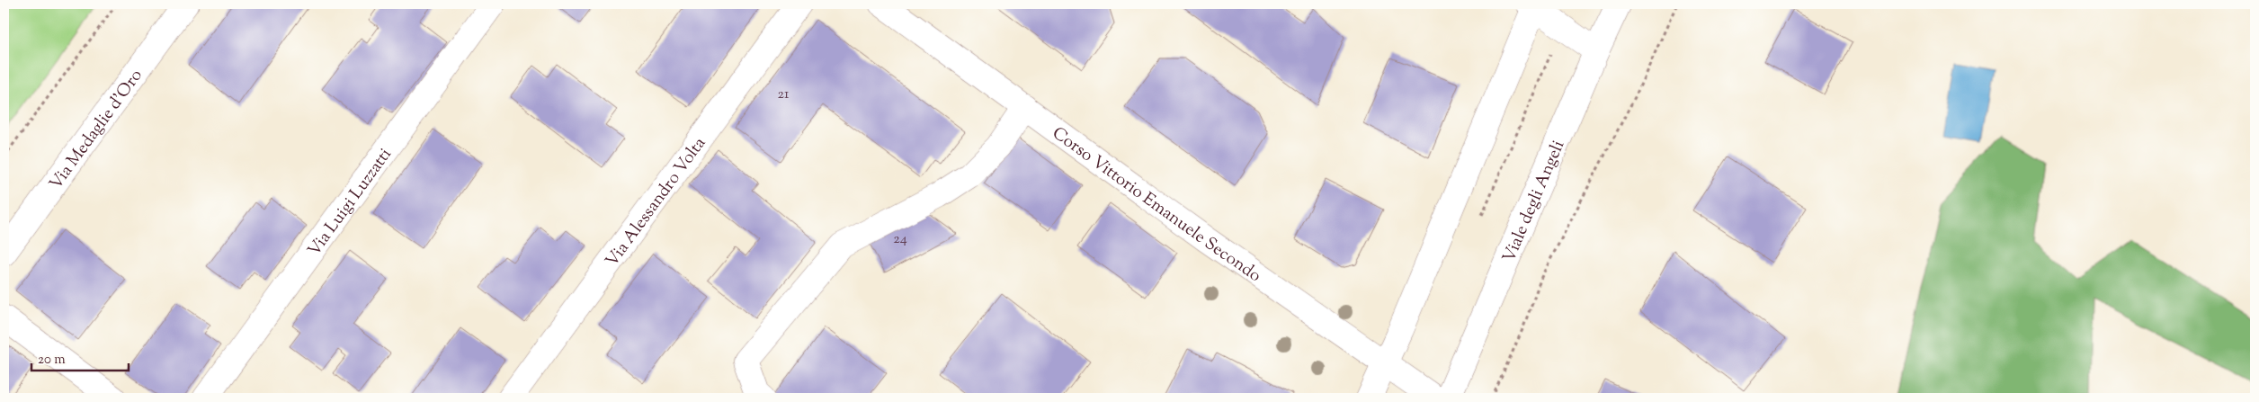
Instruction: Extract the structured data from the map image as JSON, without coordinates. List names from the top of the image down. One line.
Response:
{"streets":{"street":["Via Medaglie d'Oro","Via Luigi Luzzatti","Viale degli Angeli","Via Alessandro Volta","Corso Vittorio Emanuele Secondo"]},"house_numbers":["21","24"],"scale_bar":"20 m"}
